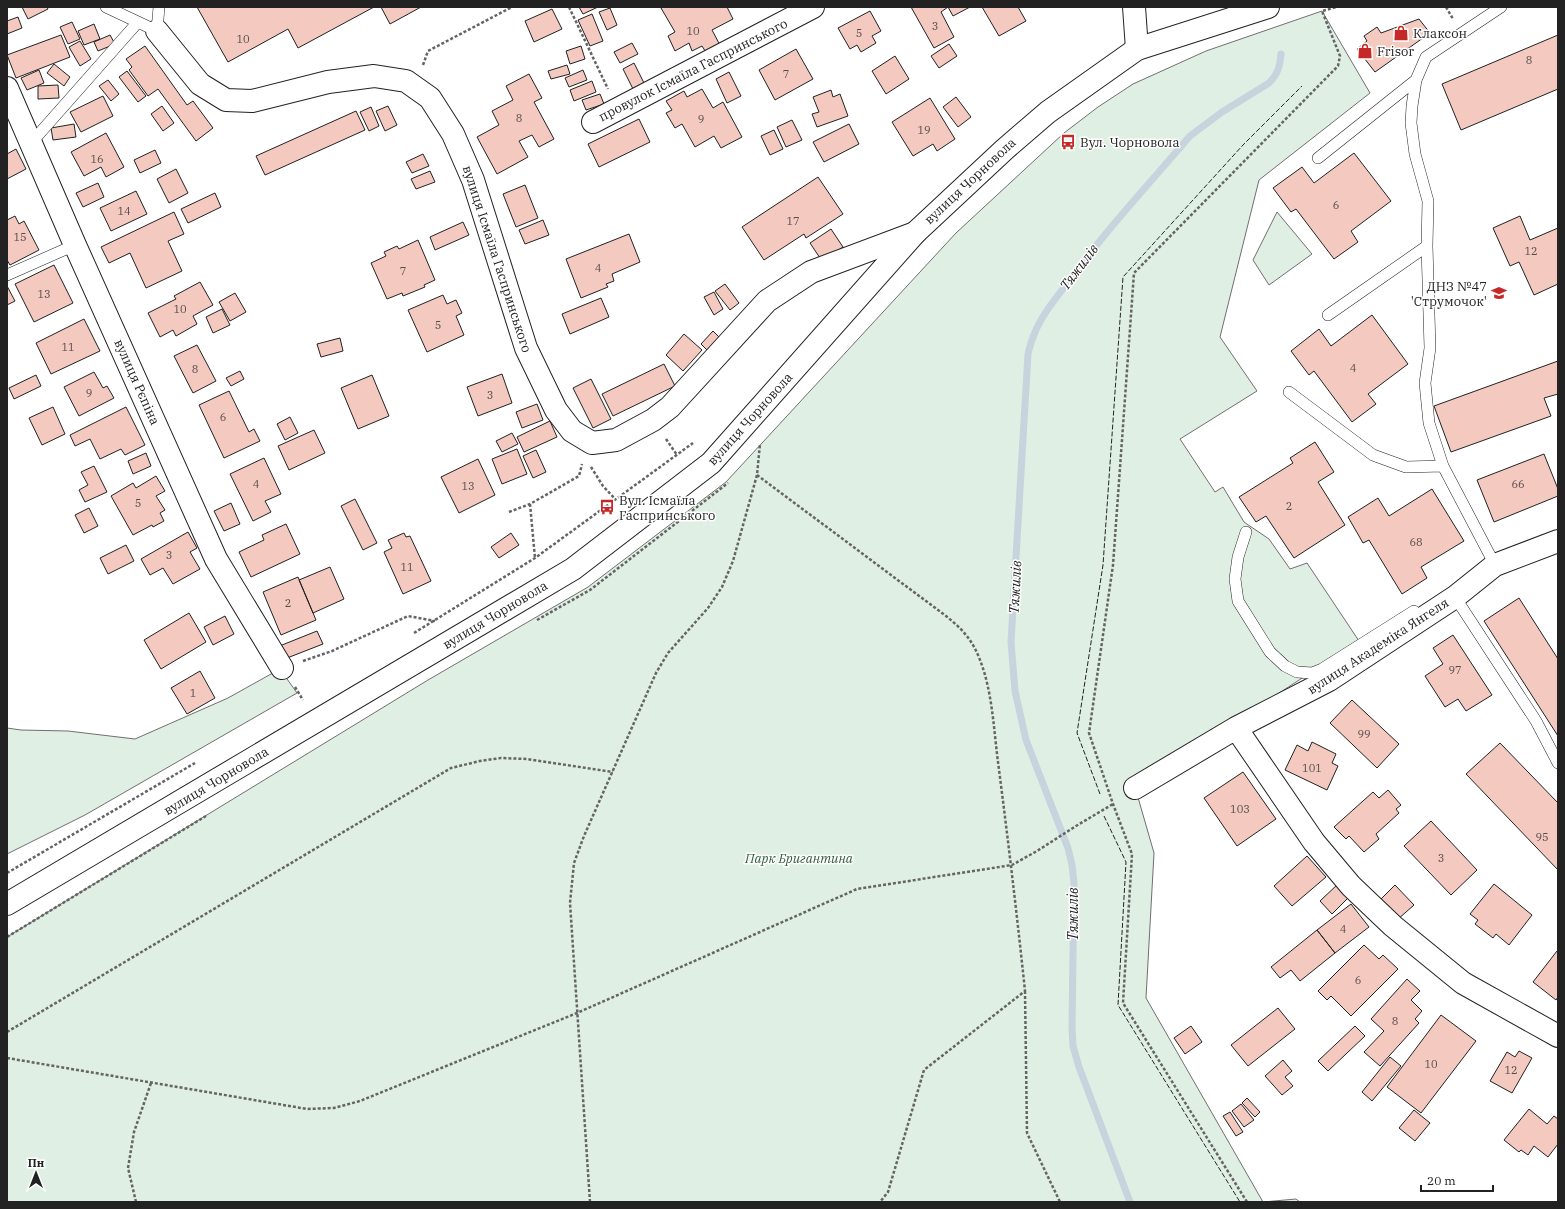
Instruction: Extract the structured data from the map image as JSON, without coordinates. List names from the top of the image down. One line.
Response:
{"streets":{"street":["провулок Ісмаїла Гаспринського","вулиця Чорновола","вулиця Ісмаїла Гаспринського","вулиця Рєпіна","вулиця Академіка Янгеля"]},"crossings":[["вулиця Чорновола","вулиця Ісмаїла Гаспринського"]],"water":["Тяжилів"],"parks":["Парк Бригантина"],"places":{"shop":["Клаксон","Frisor"],"bus stop":["Вул. Чорновола","Вул. Ісмаїла Гаспринського"],"school or university":["ДНЗ №47 'Струмочок'"]},"house_numbers":["3","10","5","10","8","7","8","9","19","16","6","14","17","15","12","4","7","13","10","5","11","4","8","9","3","6","4","66","13","5","2","68","3","11","2","97","1","99","101","103","95","3","4","6","8","10","12"],"scale_bar":"20 m","north":"top"}
